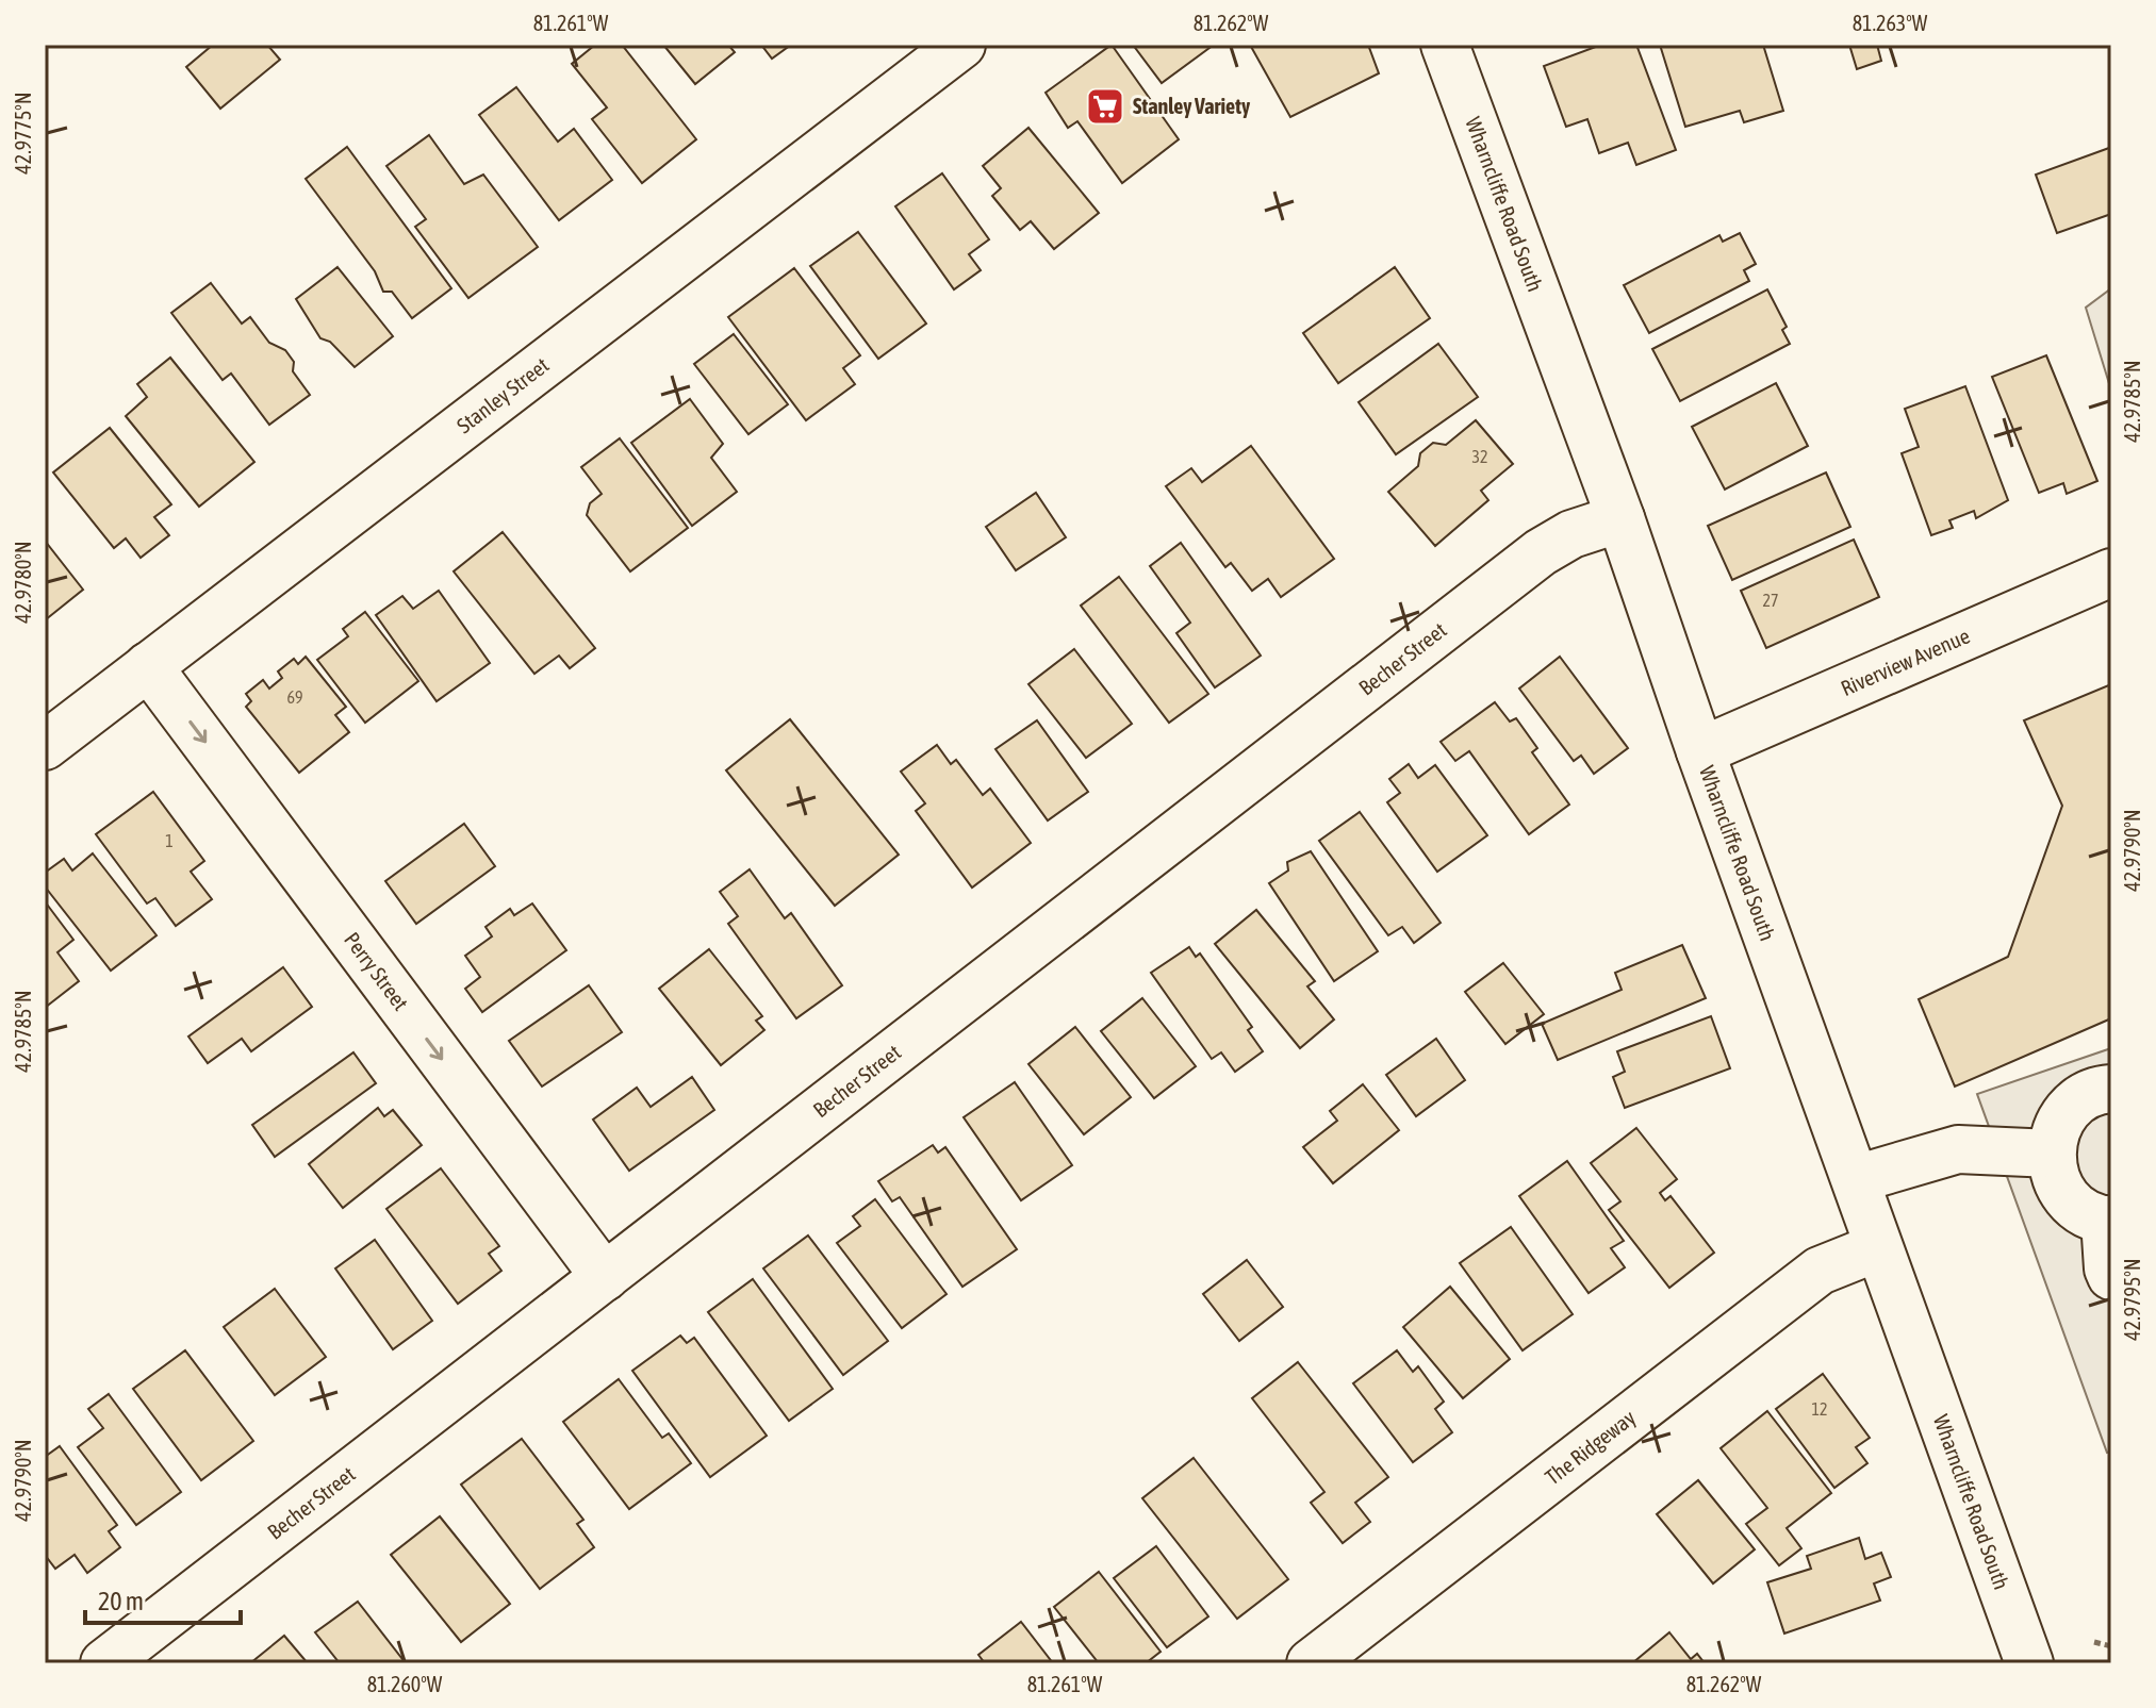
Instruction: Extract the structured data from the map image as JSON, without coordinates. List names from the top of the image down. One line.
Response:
{"streets":{"street":["Wharncliffe Road South","Stanley Street","Becher Street","Riverview Avenue","Perry Street","The Ridgeway"]},"crossings":[["Wharncliffe Road South","Becher Street"],["Wharncliffe Road South","Riverview Avenue"],["Wharncliffe Road South","The Ridgeway"],["Stanley Street","Perry Street"],["Becher Street","Perry Street"]],"one_way":["Perry Street"],"places":{"supermarket":["Stanley Variety"]},"house_numbers":["32","27","69","1","12"],"scale_bar":"20 m","coordinates":["81.261°W","81.262°W","81.263°W","42.9775°N","42.9785°N","42.9780°N","42.9790°N","42.9795°N","81.260°W"]}
